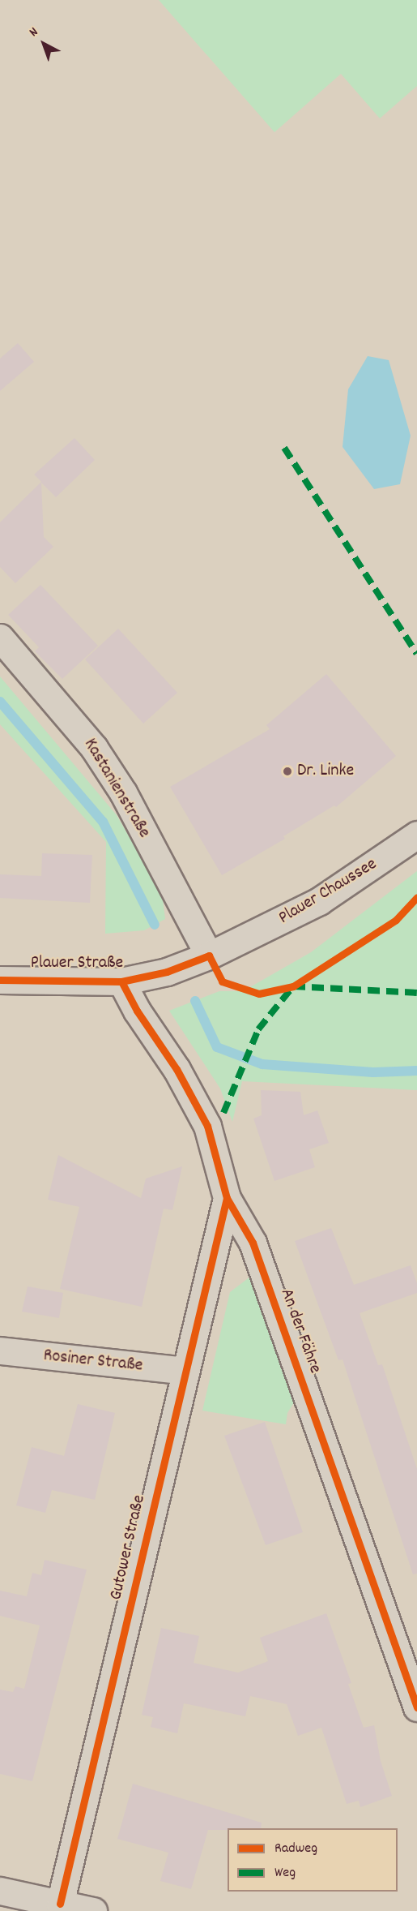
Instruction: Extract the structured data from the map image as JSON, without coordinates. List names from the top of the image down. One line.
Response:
{"streets":{"street":["Kastanienstraße","Plauer Chaussee","Plauer Straße","An der Fähre","Rosiner Straße","Gutower Straße"]},"crossings":[["Kastanienstraße","Plauer Chaussee"],["Kastanienstraße","Plauer Straße"],["Plauer Chaussee","Plauer Straße"],["Plauer Straße","An der Fähre"],["An der Fähre","Gutower Straße"],["Rosiner Straße","Gutower Straße"]],"places":["Dr. Linke"],"legend":["Radweg","Weg"],"north":"top left"}
